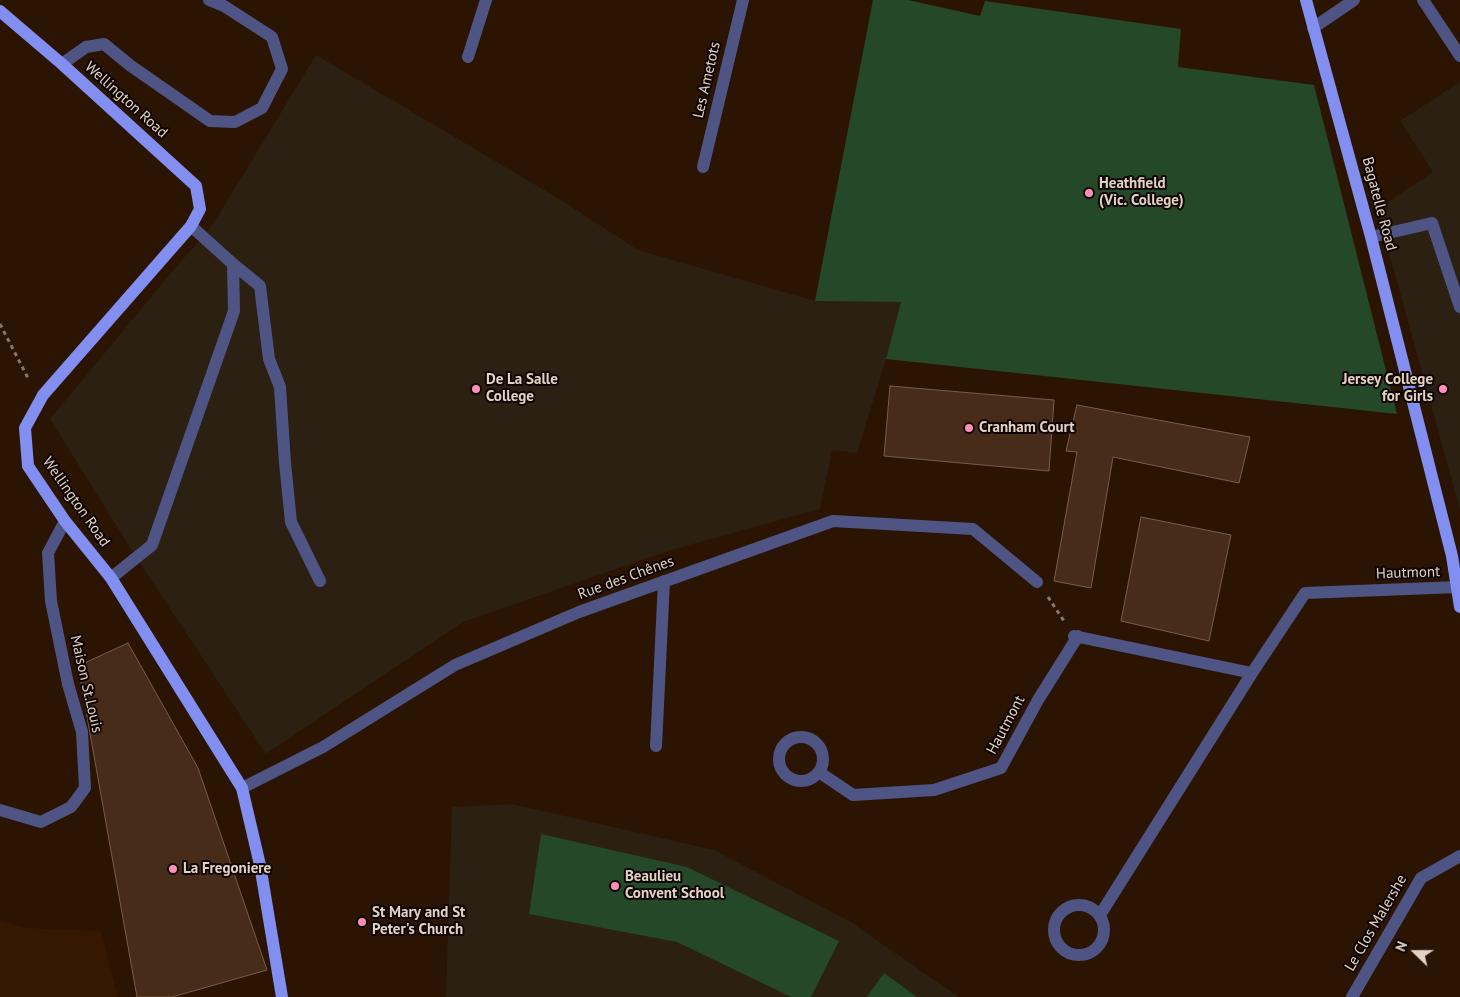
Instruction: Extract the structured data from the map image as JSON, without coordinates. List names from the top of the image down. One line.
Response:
{"streets":{"main road":["Wellington Road","Bagatelle Road"],"street":["Les Ametots","Hautmont","Rue des Chênes","Maison St.Louis","Le Clos Malershe"]},"crossings":[["Wellington Road","Rue des Chênes"],["Wellington Road","Maison St.Louis"],["Bagatelle Road","Hautmont"]],"places":["Heathfield (Vic. College)","De La Salle College","Jersey College for Girls","Cranham Court","La Fregoniere","Beaulieu Convent School","St Mary and St Peter's Church"],"north":"left"}
